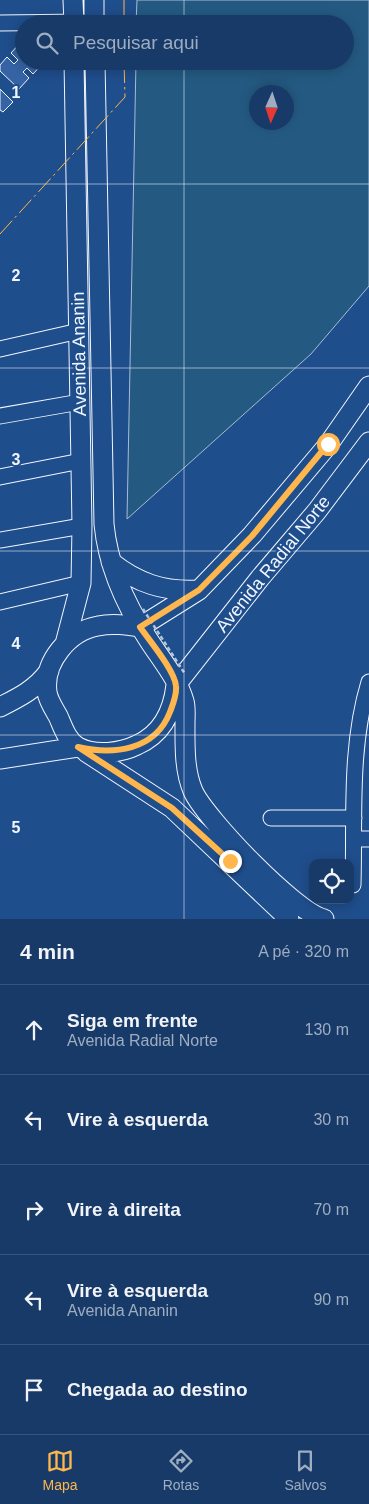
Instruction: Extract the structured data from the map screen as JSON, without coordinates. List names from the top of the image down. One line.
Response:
{"streets":{"main road":["Avenida Ananin","Avenida Radial Norte"]},"crossings":[["Avenida Ananin","Avenida Radial Norte"]],"north":"bottom","page":{"search":"Pesquisar aqui","heading":["4 min","A pé · 320 m"],"list":[["Siga em frente","Avenida Radial Norte","130 m"],["Vire à esquerda","30 m"],["Vire à direita","70 m"],["Vire à esquerda","Avenida Ananin","90 m"],"Chegada ao destino"],"nav":["Mapa","Rotas","Salvos"]},"grid":{"rows":["1","2","3","4","5"]}}
